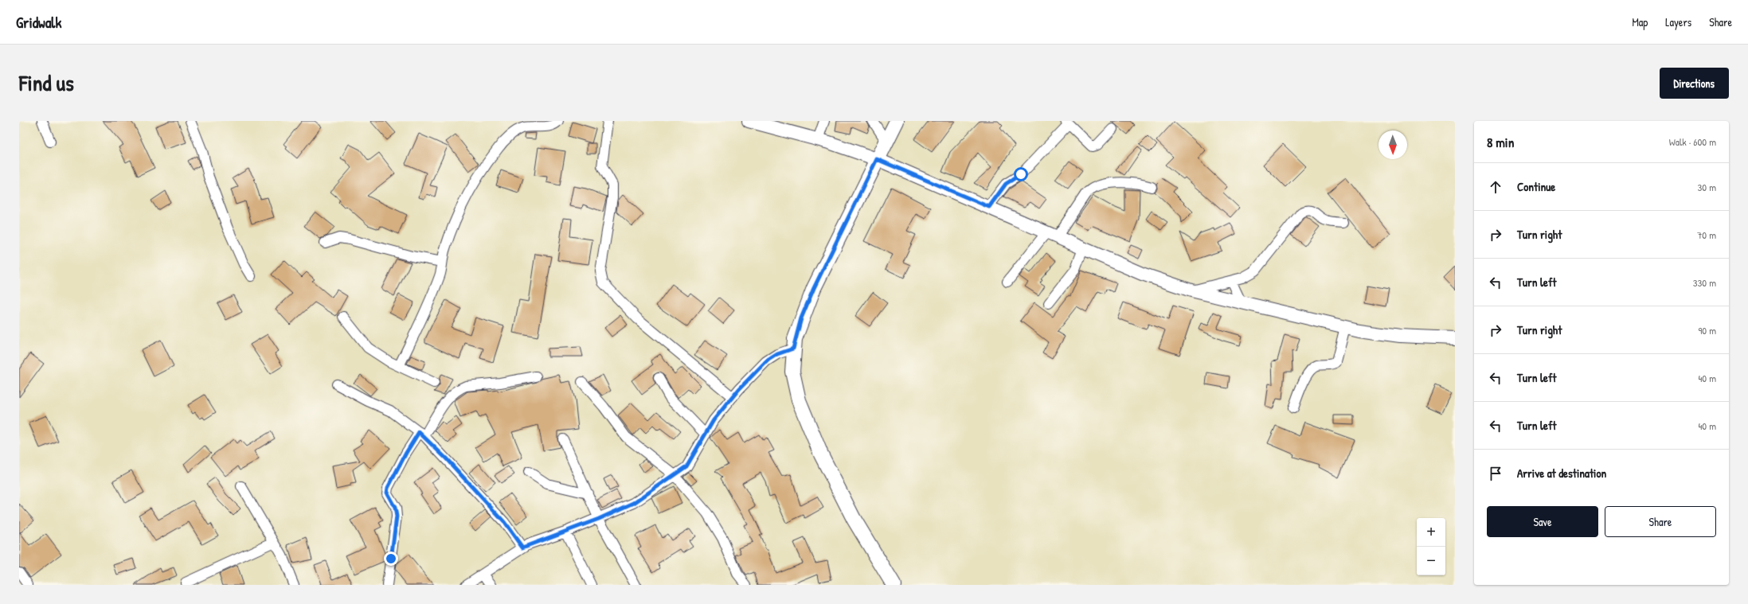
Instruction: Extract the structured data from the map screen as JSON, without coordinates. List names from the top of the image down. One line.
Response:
{"north":"bottom","page":{"header":"Gridwalk","nav":["Map","Layers","Share"],"title":"Find us","buttons":["Directions",["Save","Share"]],"heading":["8 min","Walk · 600 m"],"list":[["Continue","30 m"],["Turn right","70 m"],["Turn left","330 m"],["Turn right","90 m"],["Turn left","40 m"],["Turn left","40 m"],"Arrive at destination"],"map_buttons":["+","−"]}}
